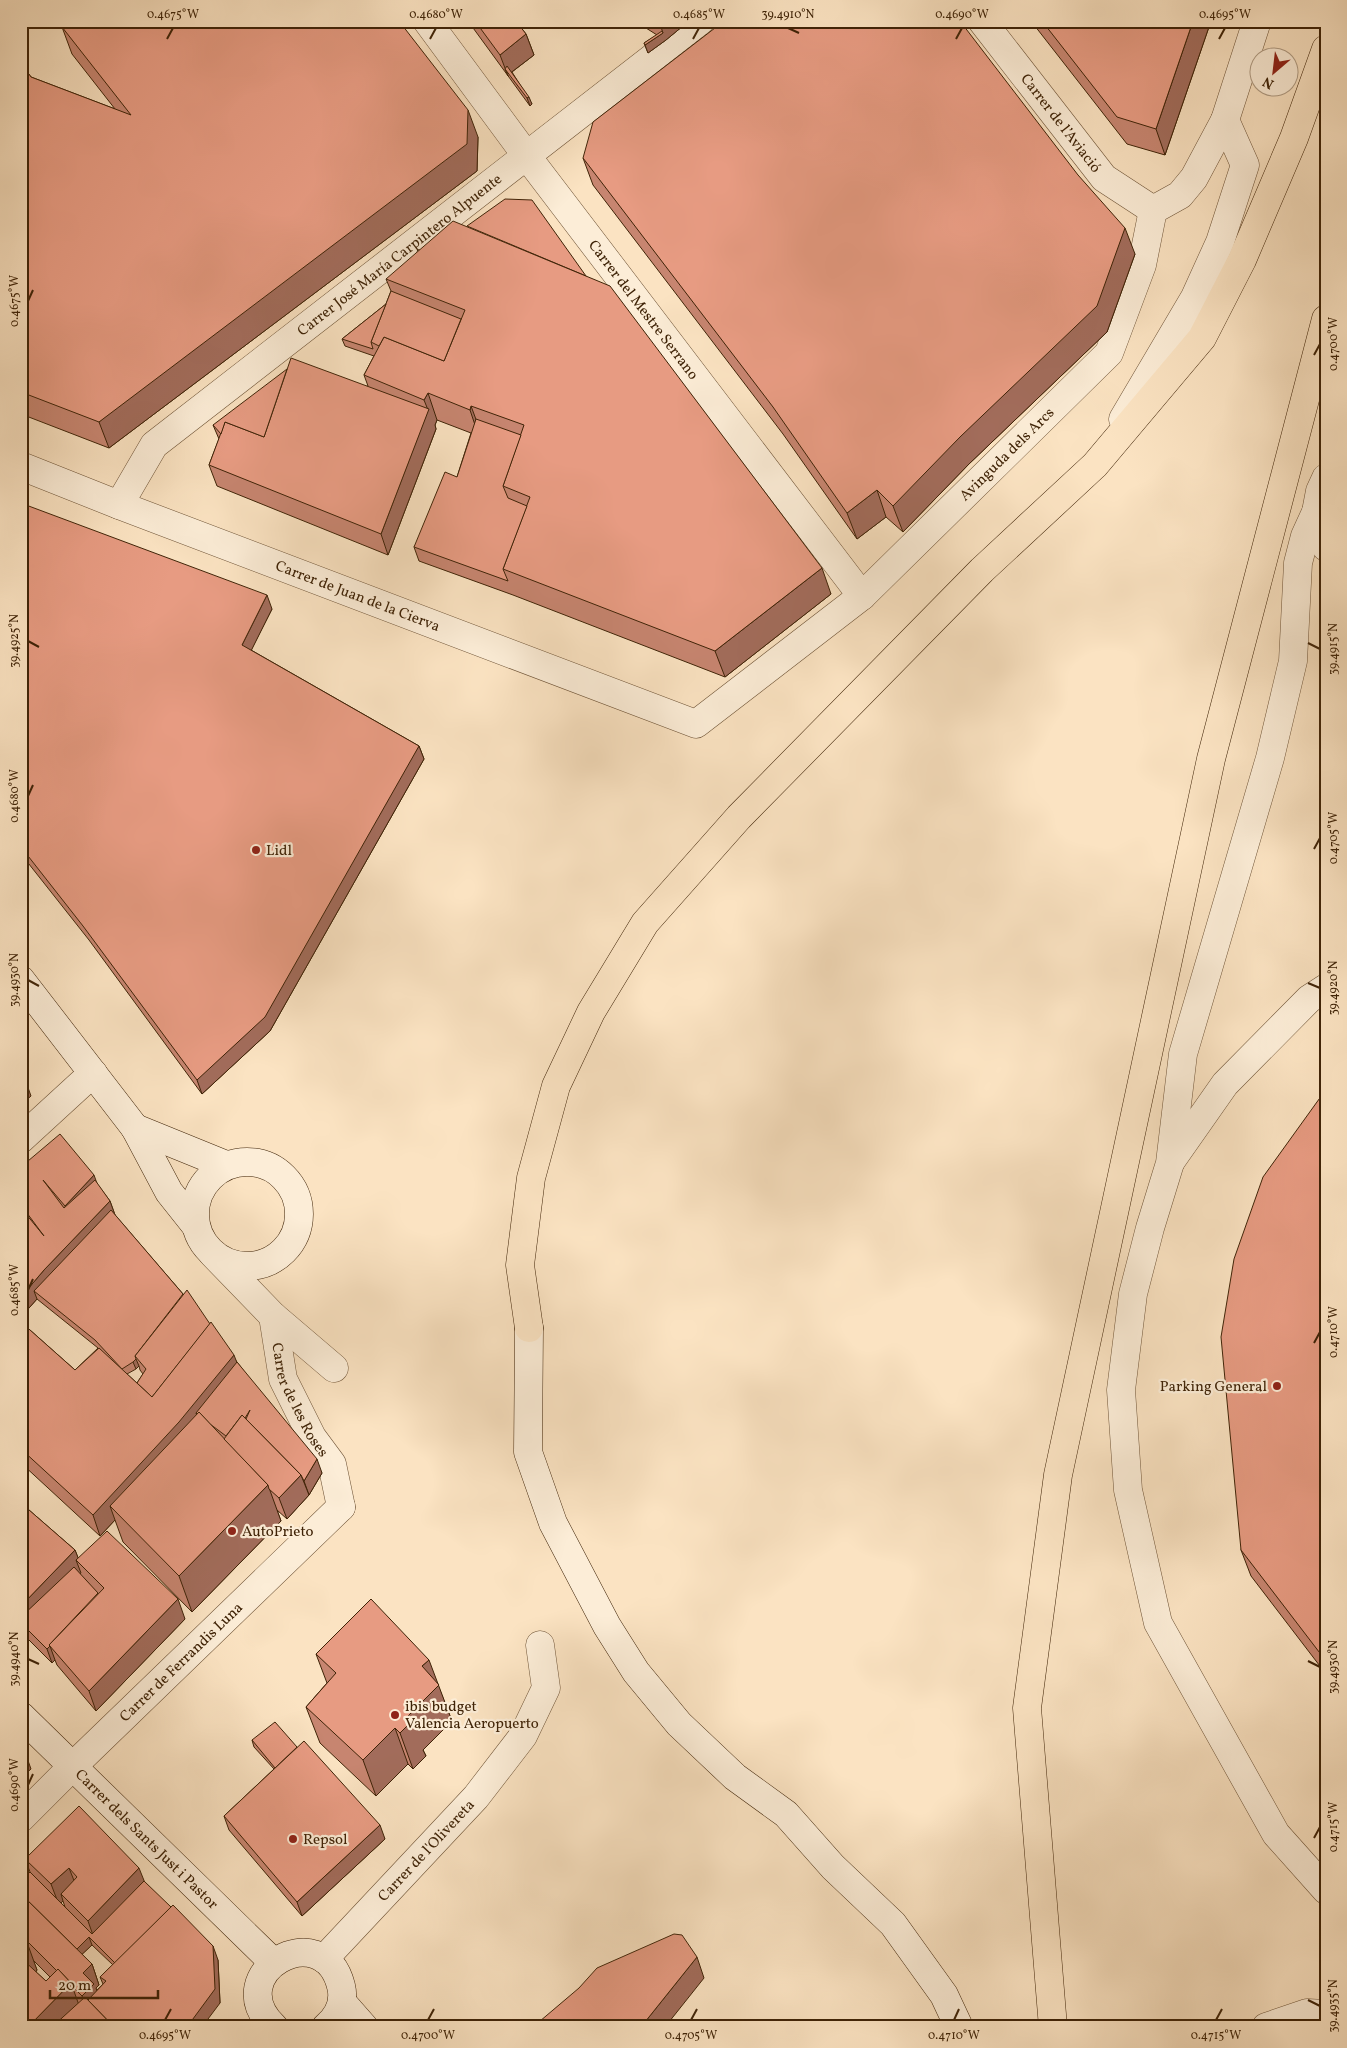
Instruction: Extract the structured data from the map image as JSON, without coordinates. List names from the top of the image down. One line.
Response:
{"streets":{"street":["Carrer de l’Aviació","Carrer José María Carpintero Alpuente","Carrer del Mestre Serrano","Avinguda dels Arcs","Carrer de Juan de la Cierva","Carrer de les Roses","Carrer de Ferrandis Luna","Carrer dels Sants Just i Pastor","Carrer de l'Olivereta"]},"crossings":[["Carrer de l’Aviació","Avinguda dels Arcs"],["Carrer José María Carpintero Alpuente","Carrer del Mestre Serrano"],["Carrer José María Carpintero Alpuente","Carrer de Juan de la Cierva"],["Carrer del Mestre Serrano","Avinguda dels Arcs"],["Avinguda dels Arcs","Carrer de Juan de la Cierva"],["Carrer de les Roses","Carrer de Ferrandis Luna"],["Carrer de Ferrandis Luna","Carrer dels Sants Just i Pastor"]],"places":["Lidl","Parking General","AutoPrieto","ibis budget Valencia Aeropuerto","Repsol"],"scale_bar":"20 m","north":"bottom left","coordinates":["0.4675°W","0.4680°W","0.4685°W","39.4910°N","0.4690°W","0.4695°W","0.4700°W","39.4925°N","39.4915°N","0.4705°W","39.4930°N","39.4920°N","0.4710°W","39.4940°N","0.4715°W","39.4935°N"]}
